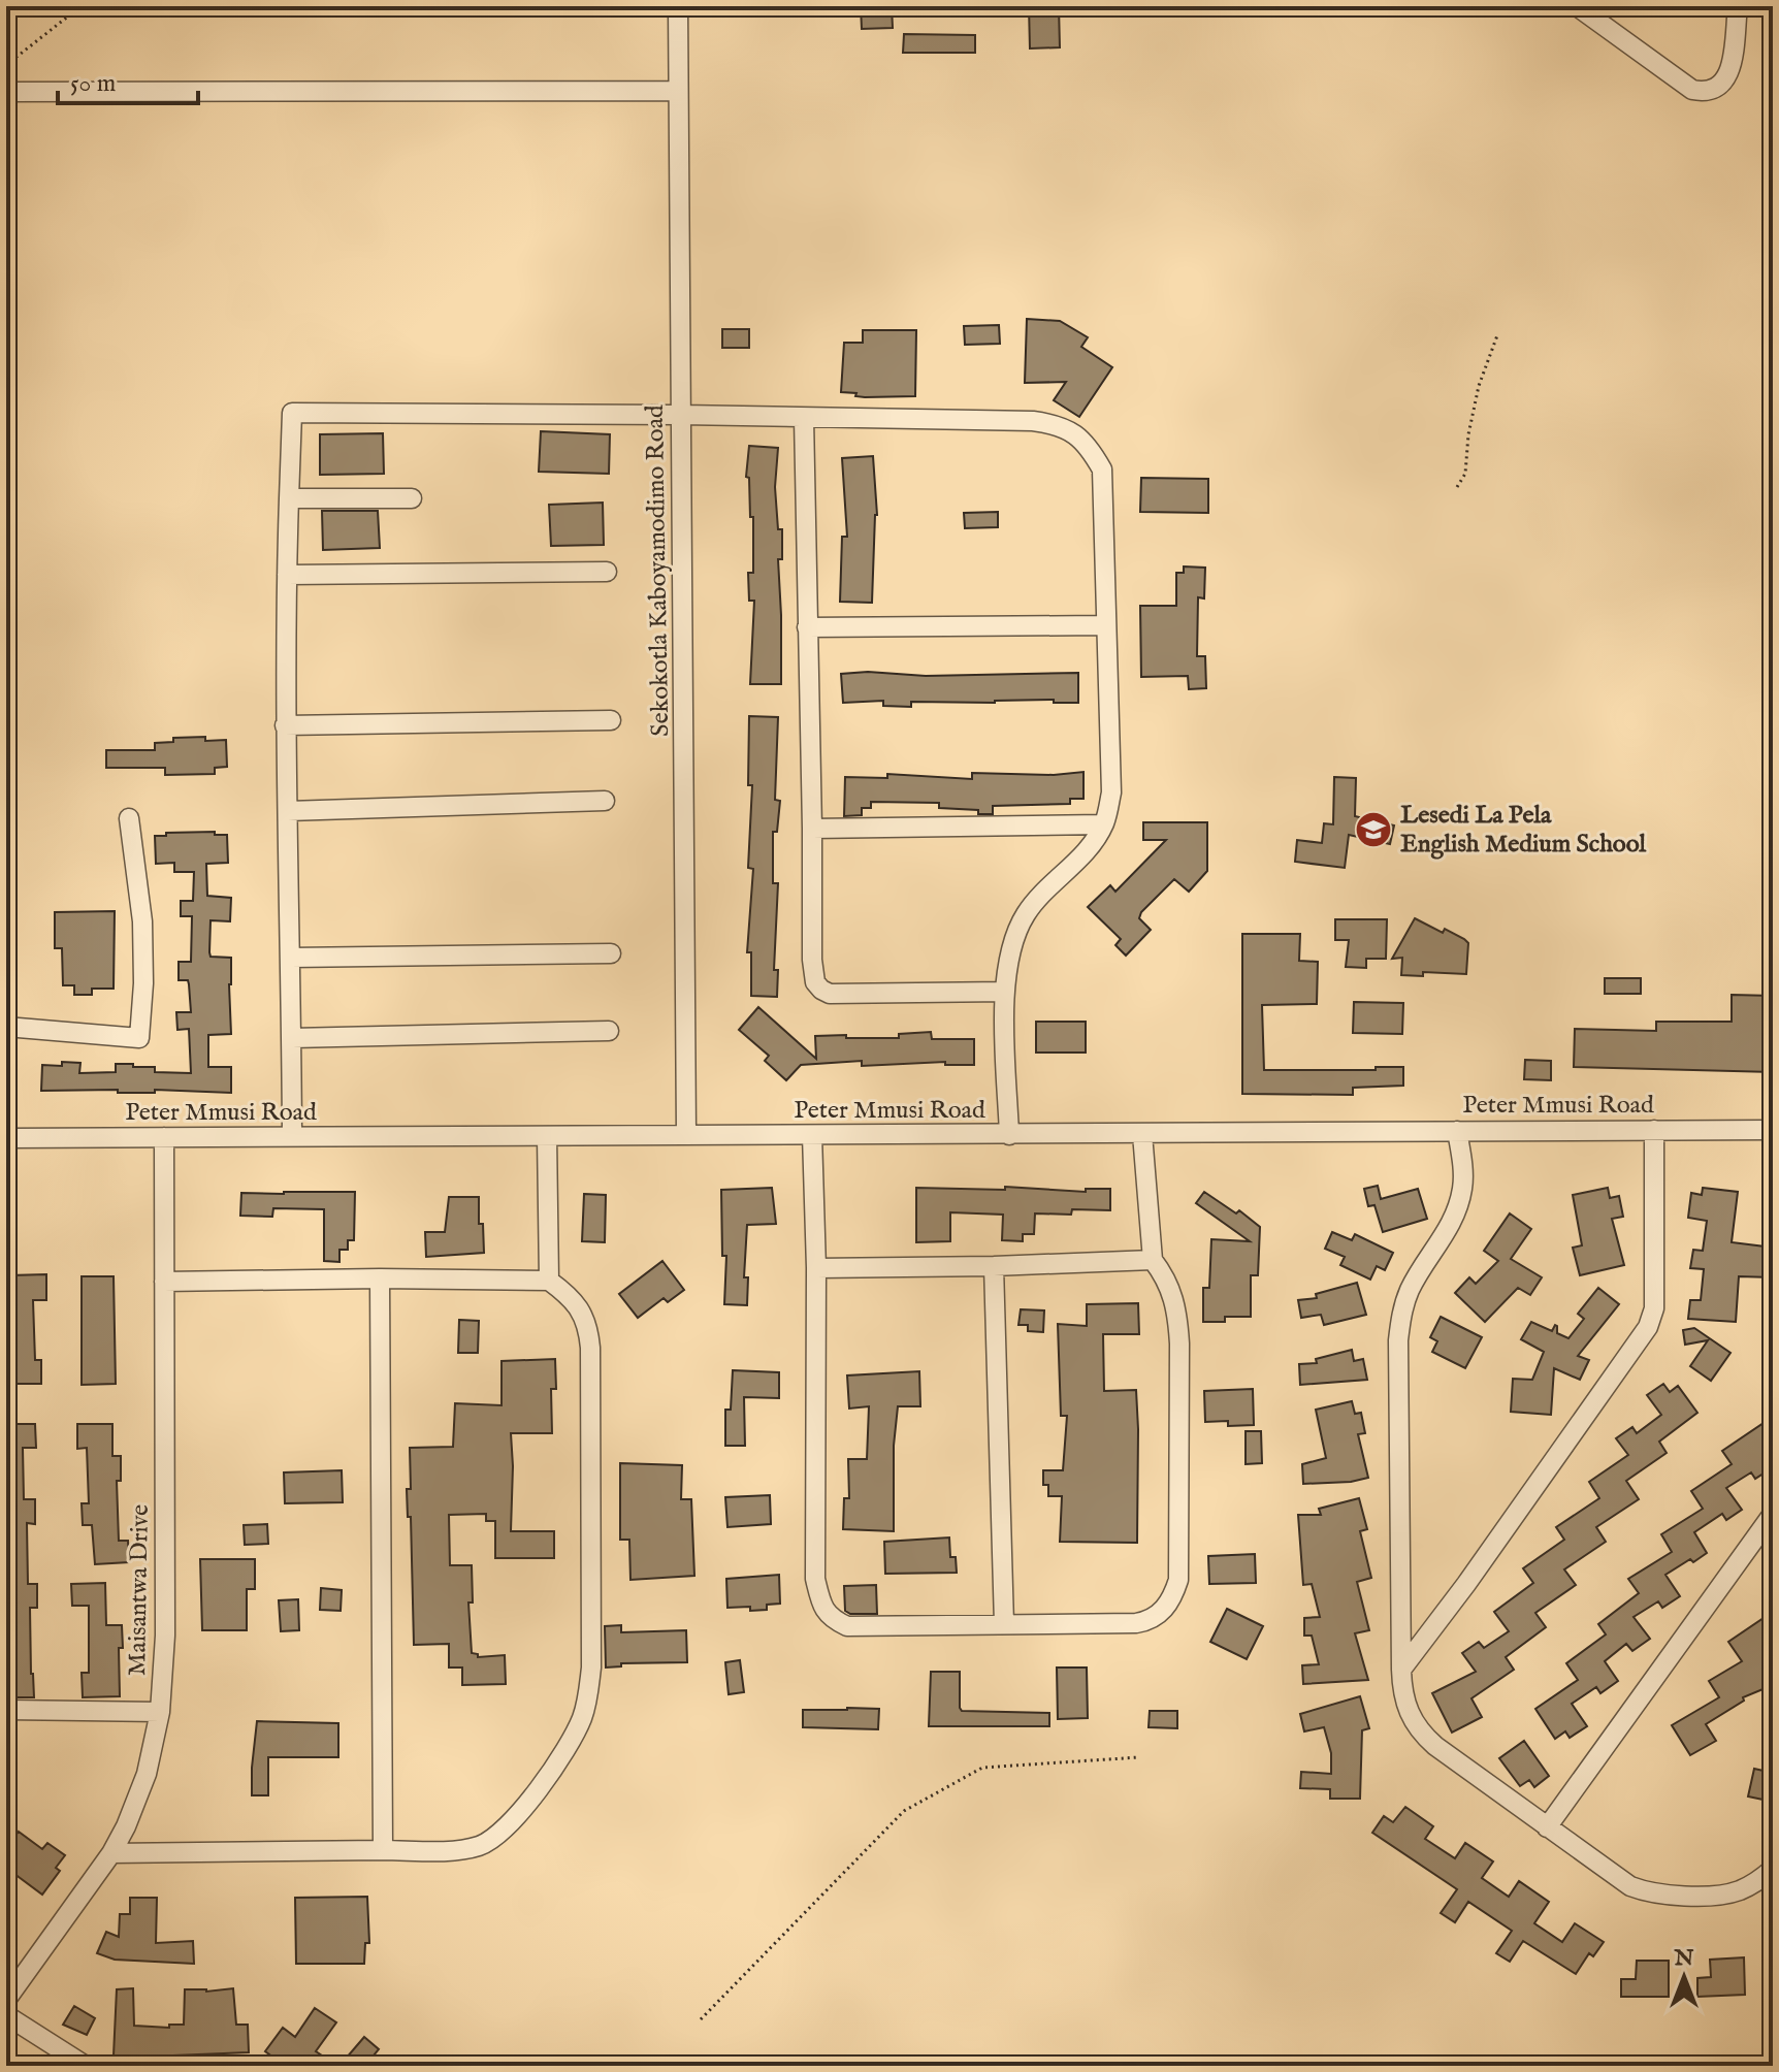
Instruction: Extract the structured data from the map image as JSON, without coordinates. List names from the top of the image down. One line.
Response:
{"streets":{"street":["Sekokotla Kaboyamodimo Road","Peter Mmusi Road","Maisantwa Drive"]},"crossings":[["Sekokotla Kaboyamodimo Road","Peter Mmusi Road"],["Peter Mmusi Road","Maisantwa Drive"]],"places":{"school or university":["Lesedi La Pela English Medium School"]},"scale_bar":"50 m","north":"top"}
